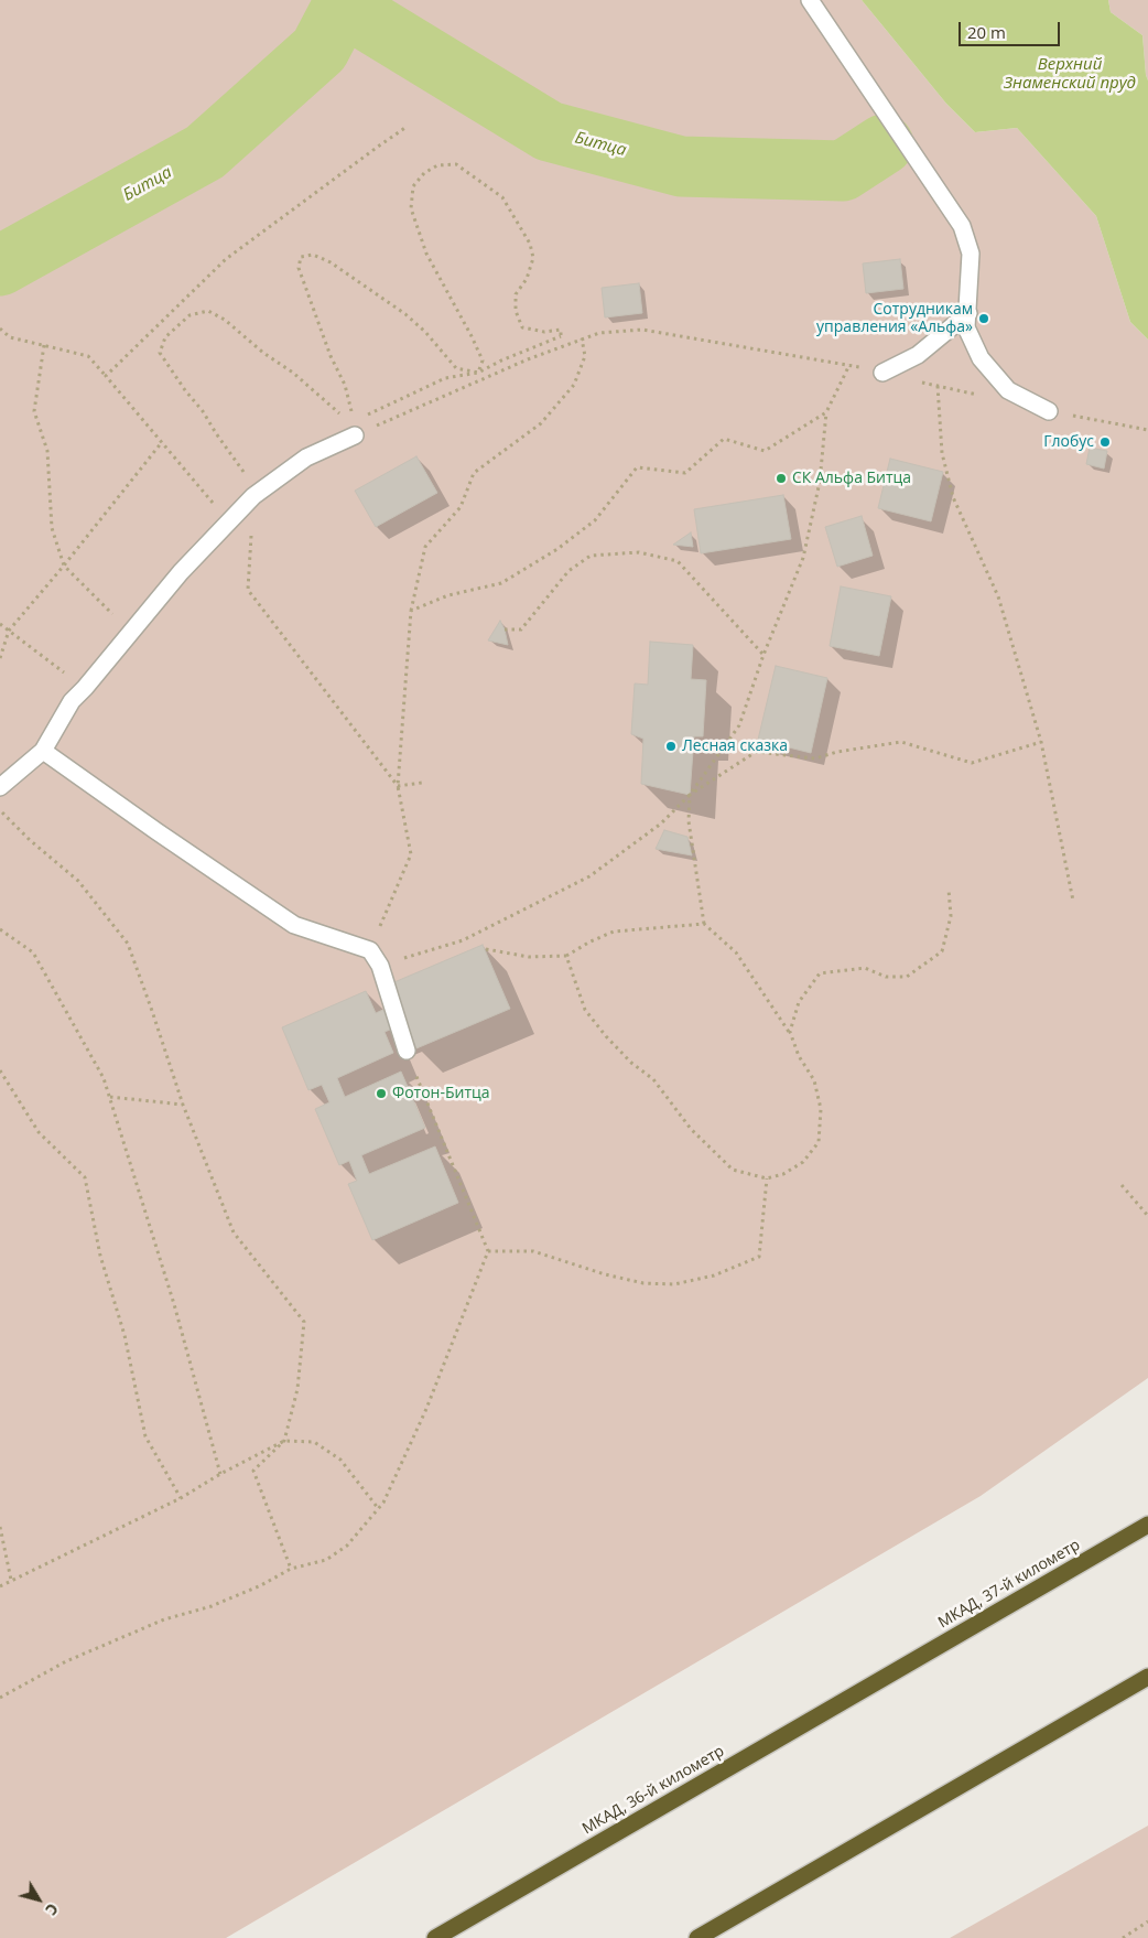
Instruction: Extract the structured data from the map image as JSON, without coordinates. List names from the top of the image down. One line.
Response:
{"streets":{"highway":["МКАД, 37-й километр","МКАД, 36-й километр"]},"crossings":[["МКАД, 37-й километр","МКАД, 36-й километр"]],"water":["Верхний Знаменский пруд","Битца"],"places":["Сотрудникам управления «Альфа»","Глобус","СК Альфа Битца","Лесная сказка","Фотон-Битца"],"scale_bar":"20 m","north":"bottom right"}
